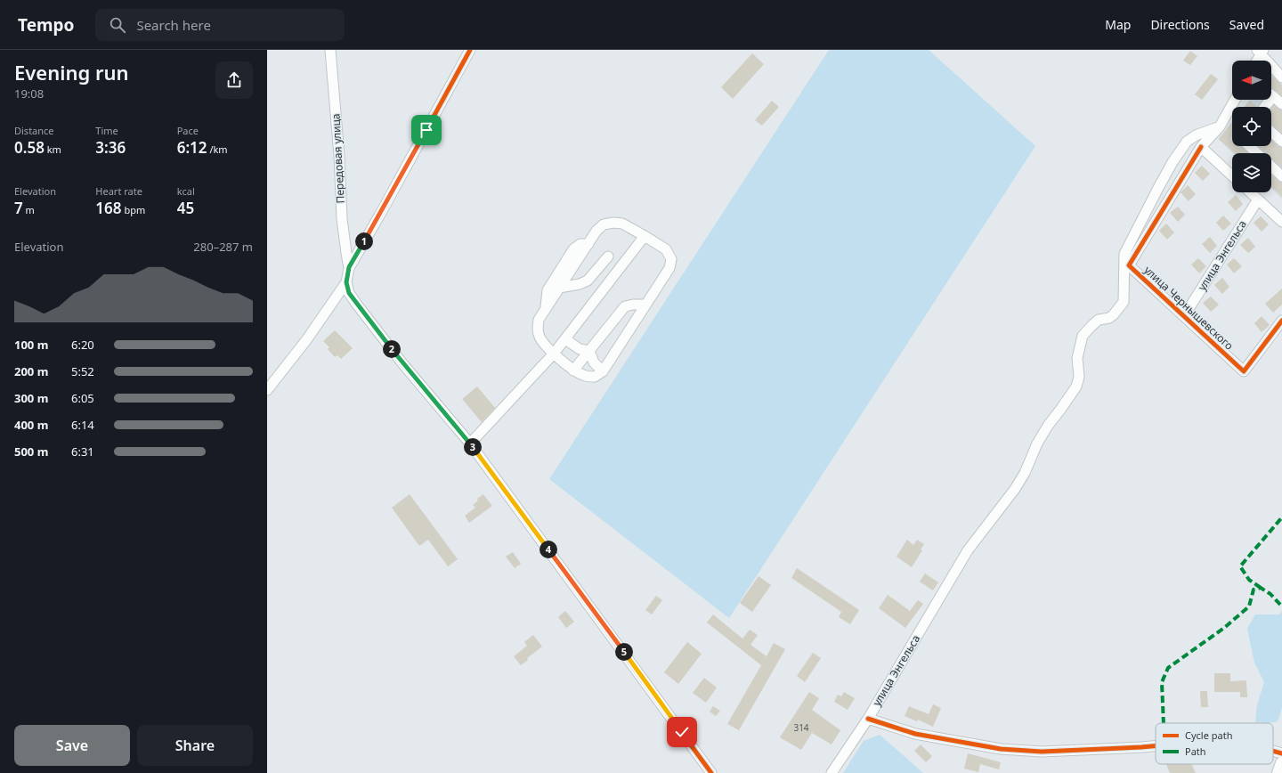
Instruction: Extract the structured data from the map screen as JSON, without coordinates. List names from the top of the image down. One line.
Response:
{"streets":{"street":["Передовая улица","улица Энгельса","улица Чернышевского"]},"crossings":[["улица Энгельса","улица Чернышевского"]],"house_numbers":["314"],"legend":["Cycle path","Path"],"north":"left","page":{"header":"Tempo","search":"Search here","nav":["Map","Directions","Saved"],"heading":["Evening run","19:08"],"stats":[["Distance","0.58 km"],["Time","3:36"],["Pace","6:12 /km"],["Elevation","7 m"],["Heart rate","168 bpm"],["kcal","45"]],"chart":["Elevation","280–287 m"],"pins":["1","2","3","4","5"],"list":[{"name":"100 m","note":"6:20"},{"name":"200 m","note":"5:52"},{"name":"300 m","note":"6:05"},{"name":"400 m","note":"6:14"},{"name":"500 m","note":"6:31"}],"buttons":["Save","Share"]}}
